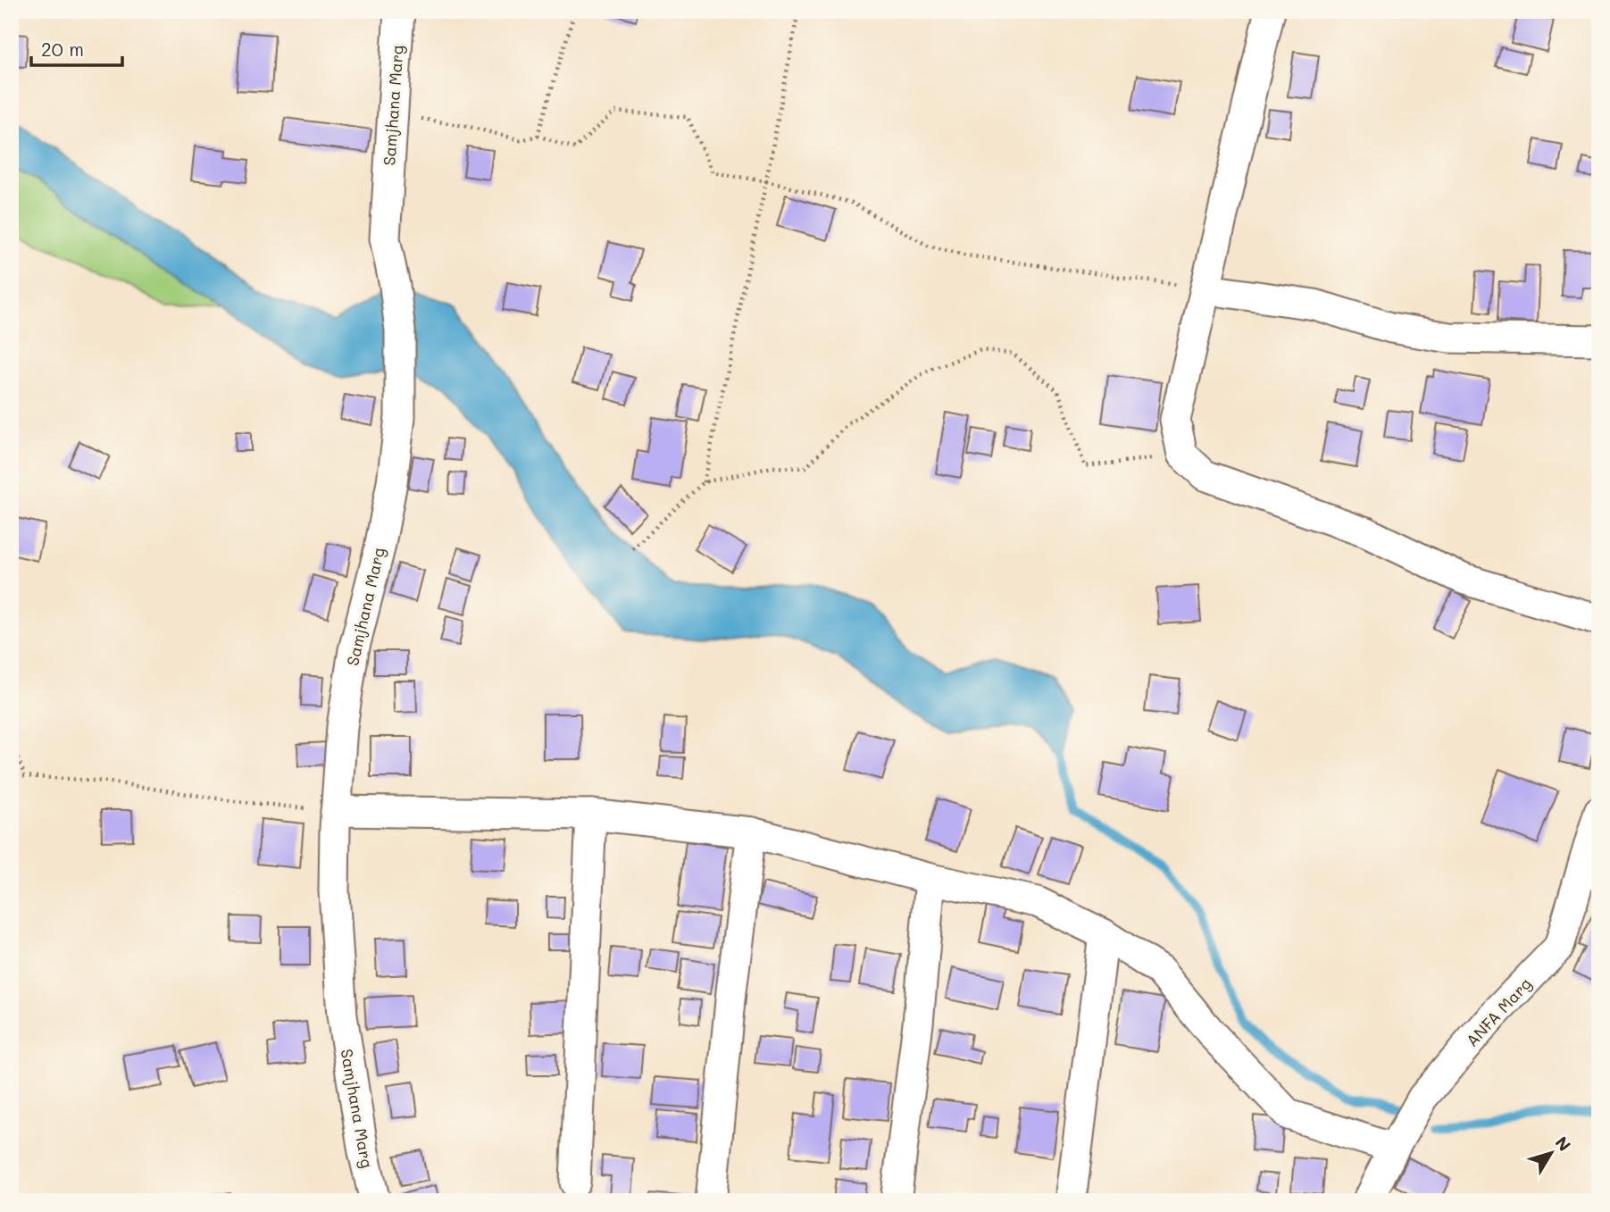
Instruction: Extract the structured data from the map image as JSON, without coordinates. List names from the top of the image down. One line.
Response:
{"streets":{"street":["Samjhana Marg","ANFA Marg"]},"scale_bar":"20 m","north":"top right"}
